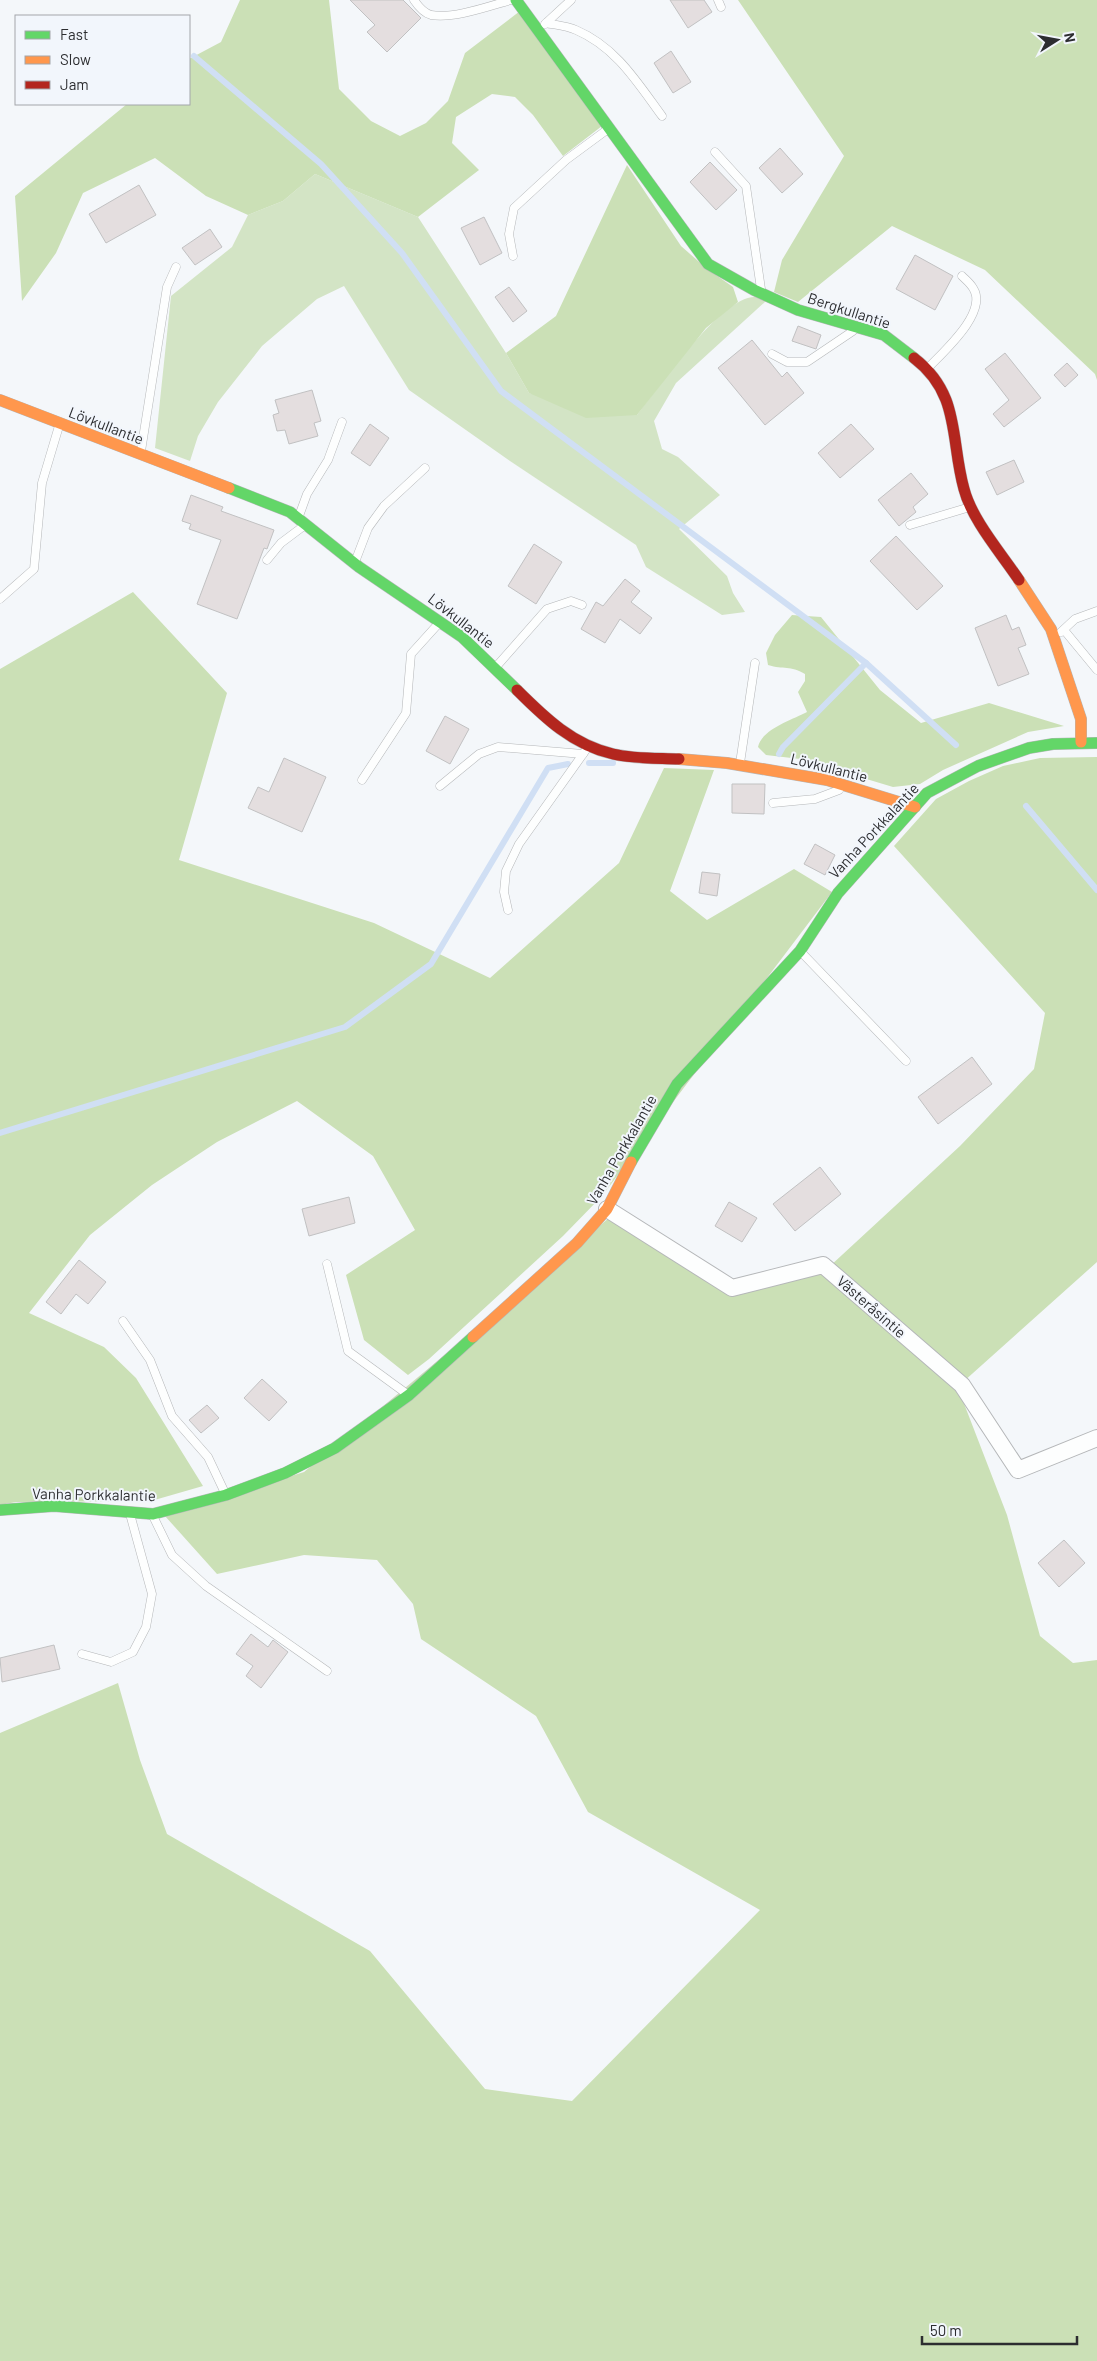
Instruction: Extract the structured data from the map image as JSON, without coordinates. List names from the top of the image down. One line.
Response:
{"streets":{"street":["Bergkullantie","Lövkullantie","Vanha Porkkalantie","Västeråsintie"]},"crossings":[["Bergkullantie","Vanha Porkkalantie"],["Lövkullantie","Vanha Porkkalantie"],["Vanha Porkkalantie","Västeråsintie"]],"legend":["Fast","Slow","Jam"],"scale_bar":"50 m","north":"right"}
